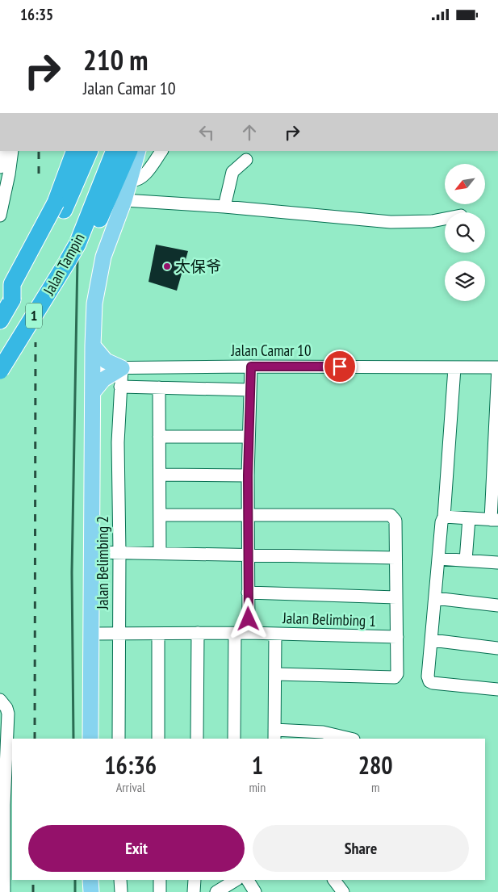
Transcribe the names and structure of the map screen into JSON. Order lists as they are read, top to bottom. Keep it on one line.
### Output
{"streets":{"highway":["Jalan Tampin","1"],"street":["Jalan Camar 10","Jalan Belimbing 2","Jalan Belimbing 1"]},"crossings":[["Jalan Camar 10","Jalan Belimbing 2"],["Jalan Belimbing 2","Jalan Belimbing 1"]],"places":["太保爷"],"north":"bottom left","page":{"status":"16:35","turn":["210 m","Jalan Camar 10"],"eta":["16:36","Arrival","1","min","280","m"],"buttons":["Exit","Share"]}}
